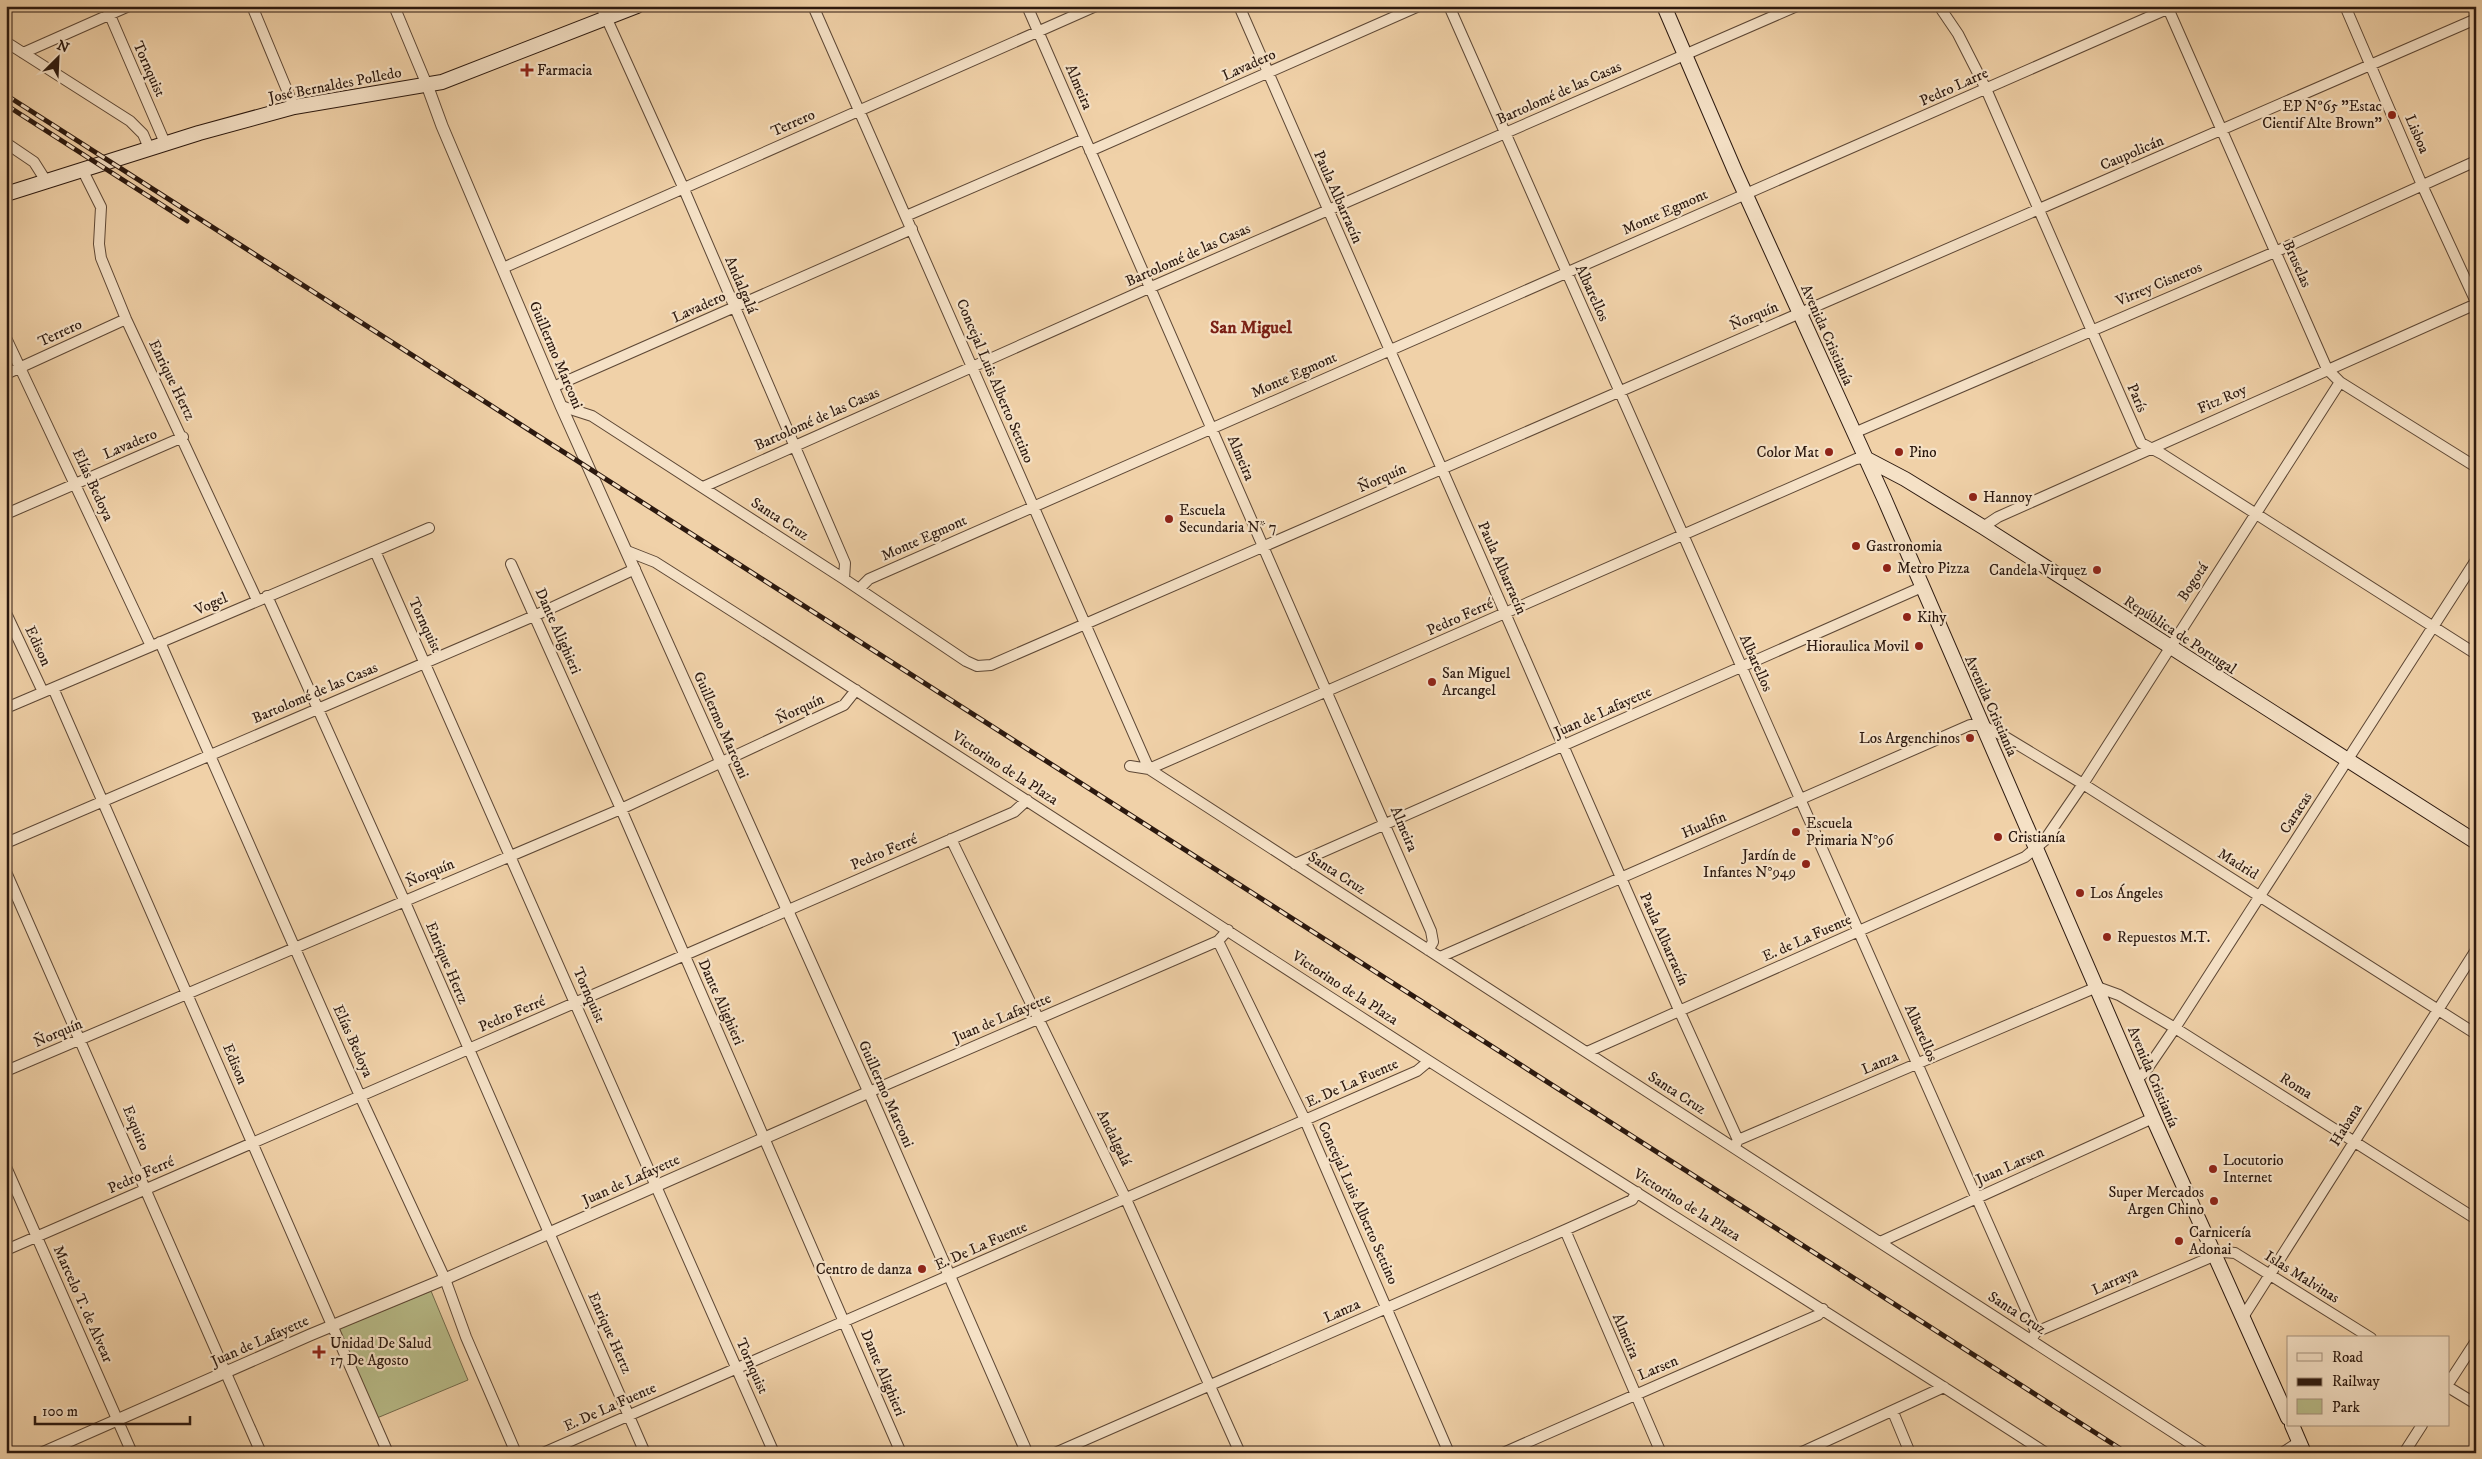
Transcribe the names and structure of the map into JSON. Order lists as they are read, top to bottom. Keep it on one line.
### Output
{"streets":{"main road":["José Bernaldes Polledo","Avenida Cristianía","República de Portugal"],"street":["Lavadero","Tornquist","Almeira","Pedro Larre","Bartolomé de las Casas","Terrero","Lisboa","Caupolicán","Paula Albarracín","Monte Egmont","Bruselas","Virrey Cisneros","Andalgalá","Albarellos","Ñorquín","Guillermo Marconi","Enrique Hertz","Concejal Luis Alberto Settino","París","Fitz Roy","Elías Bedoya","Santa Cruz","Bogotá","Vogel","Pedro Ferré","Dante Alighieri","Edison","Juan de Lafayette","Victorino de la Plaza","Caracas","Hualfin","Madrid","E. de La Fuente","Lanza","E. De La Fuente","Roma","Habana","Esquiro","Juan Larsen","Islas Malvinas","Larraya","Marcelo T. de Alvear","Larsen"]},"crossings":[["Lavadero","Almeira"],["Lavadero","Paula Albarracín"],["Lavadero","Andalgalá"],["Lavadero","Guillermo Marconi"],["Lavadero","Enrique Hertz"],["Lavadero","Concejal Luis Alberto Settino"],["Lavadero","Elías Bedoya"],["Tornquist","José Bernaldes Polledo"],["Tornquist","Bartolomé de las Casas"],["Tornquist","Ñorquín"],["Tornquist","Vogel"],["Tornquist","Pedro Ferré"],["Tornquist","Juan de Lafayette"],["Tornquist","E. De La Fuente"],["José Bernaldes Polledo","Andalgalá"],["José Bernaldes Polledo","Guillermo Marconi"],["José Bernaldes Polledo","Enrique Hertz"],["Almeira","Bartolomé de las Casas"],["Almeira","Terrero"],["Almeira","Monte Egmont"],["Almeira","Ñorquín"],["Almeira","Santa Cruz"],["Almeira","Pedro Ferré"],["Almeira","Juan de Lafayette"],["Almeira","Lanza"],["Almeira","Larsen"],["Pedro Larre","Monte Egmont"],["Pedro Larre","Bruselas"],["Pedro Larre","Avenida Cristianía"],["Pedro Larre","París"],["Bartolomé de las Casas","Paula Albarracín"],["Bartolomé de las Casas","Andalgalá"],["Bartolomé de las Casas","Albarellos"],["Bartolomé de las Casas","Avenida Cristianía"],["Bartolomé de las Casas","Guillermo Marconi"],["Bartolomé de las Casas","Enrique Hertz"],["Bartolomé de las Casas","Concejal Luis Alberto Settino"],["Bartolomé de las Casas","Elías Bedoya"],["Bartolomé de las Casas","Santa Cruz"],["Bartolomé de las Casas","Dante Alighieri"],["Bartolomé de las Casas","Edison"],["Terrero","Andalgalá"],["Terrero","Guillermo Marconi"],["Terrero","Enrique Hertz"],["Terrero","Concejal Luis Alberto Settino"],["Terrero","Elías Bedoya"],["Lisboa","Caupolicán"],["Lisboa","Virrey Cisneros"],["Lisboa","Fitz Roy"],["Caupolicán","Bruselas"],["Caupolicán","Ñorquín"],["Caupolicán","Avenida Cristianía"],["Caupolicán","París"],["Paula Albarracín","Monte Egmont"],["Paula Albarracín","Ñorquín"],["Paula Albarracín","Santa Cruz"],["Paula Albarracín","Pedro Ferré"],["Paula Albarracín","Juan de Lafayette"],["Paula Albarracín","Hualfin"],["Paula Albarracín","E. de La Fuente"],["Paula Albarracín","Lanza"],["Monte Egmont","Albarellos"],["Monte Egmont","Avenida Cristianía"],["Monte Egmont","Concejal Luis Alberto Settino"],["Monte Egmont","Santa Cruz"],["Bruselas","Virrey Cisneros"],["Bruselas","Fitz Roy"],["Bruselas","Bogotá"],["Virrey Cisneros","Avenida Cristianía"],["Virrey Cisneros","París"],["Andalgalá","Santa Cruz"],["Andalgalá","Pedro Ferré"],["Andalgalá","Juan de Lafayette"],["Andalgalá","Lanza"],["Andalgalá","E. De La Fuente"],["Albarellos","Ñorquín"],["Albarellos","Santa Cruz"],["Albarellos","Pedro Ferré"],["Albarellos","Juan de Lafayette"],["Albarellos","Hualfin"],["Albarellos","E. de La Fuente"],["Albarellos","Lanza"],["Albarellos","Juan Larsen"],["Albarellos","Larraya"],["Ñorquín","Avenida Cristianía"],["Ñorquín","Guillermo Marconi"],["Ñorquín","Enrique Hertz"],["Ñorquín","Concejal Luis Alberto Settino"],["Ñorquín","Elías Bedoya"],["Ñorquín","Santa Cruz"],["Ñorquín","Dante Alighieri"],["Ñorquín","Edison"],["Ñorquín","Victorino de la Plaza"],["Ñorquín","Esquiro"],["Avenida Cristianía","Bogotá"],["Avenida Cristianía","Pedro Ferré"],["Avenida Cristianía","República de Portugal"],["Avenida Cristianía","Juan de Lafayette"],["Avenida Cristianía","Caracas"],["Avenida Cristianía","Hualfin"],["Avenida Cristianía","Madrid"],["Avenida Cristianía","E. de La Fuente"],["Avenida Cristianía","Lanza"],["Avenida Cristianía","Roma"],["Avenida Cristianía","Habana"],["Avenida Cristianía","Juan Larsen"],["Avenida Cristianía","Islas Malvinas"],["Avenida Cristianía","Larraya"],["Guillermo Marconi","Santa Cruz"],["Guillermo Marconi","Pedro Ferré"],["Guillermo Marconi","Juan de Lafayette"],["Guillermo Marconi","Victorino de la Plaza"],["Guillermo Marconi","E. De La Fuente"],["Enrique Hertz","Vogel"],["Enrique Hertz","Pedro Ferré"],["Enrique Hertz","Juan de Lafayette"],["Enrique Hertz","E. De La Fuente"],["Concejal Luis Alberto Settino","Santa Cruz"],["Concejal Luis Alberto Settino","Pedro Ferré"],["Concejal Luis Alberto Settino","Juan de Lafayette"],["Concejal Luis Alberto Settino","Lanza"],["Concejal Luis Alberto Settino","E. De La Fuente"],["París","Fitz Roy"],["París","Bogotá"],["París","Caracas"],["Fitz Roy","República de Portugal"],["Elías Bedoya","Vogel"],["Elías Bedoya","Pedro Ferré"],["Elías Bedoya","Juan de Lafayette"],["Santa Cruz","Pedro Ferré"],["Santa Cruz","Juan de Lafayette"],["Santa Cruz","Hualfin"],["Santa Cruz","E. de La Fuente"],["Santa Cruz","Lanza"],["Santa Cruz","Juan Larsen"],["Santa Cruz","Larraya"],["Bogotá","República de Portugal"],["Bogotá","Madrid"],["Bogotá","E. de La Fuente"],["Vogel","Edison"],["Pedro Ferré","Dante Alighieri"],["Pedro Ferré","República de Portugal"],["Pedro Ferré","Edison"],["Pedro Ferré","Victorino de la Plaza"],["Pedro Ferré","Esquiro"],["Pedro Ferré","Marcelo T. de Alvear"],["Dante Alighieri","Juan de Lafayette"],["Dante Alighieri","E. De La Fuente"],["República de Portugal","Caracas"],["Edison","Juan de Lafayette"],["Juan de Lafayette","Victorino de la Plaza"],["Juan de Lafayette","Esquiro"],["Juan de Lafayette","Marcelo T. de Alvear"],["Victorino de la Plaza","Lanza"],["Victorino de la Plaza","E. De La Fuente"],["Victorino de la Plaza","Larsen"],["Caracas","Madrid"],["Caracas","Roma"],["Hualfin","Madrid"],["Madrid","Habana"],["Lanza","Roma"],["Roma","Habana"],["Habana","Islas Malvinas"],["Islas Malvinas","Larraya"]],"districts":["San Miguel"],"places":{"health":["Farmacia","Unidad De Salud 17 De Agosto"],"other":["EP Nº65 \"Estac Cientif Alte Brown\"","Color Mat","Pino","Hannoy","Escuela Secundaria N* 7","Gastronomia","Metro Pizza","Candela Virquez","Kihy","Hioraulica Movil","San Miguel Arcangel","Los Argenchinos","Escuela Primaria N°96","Cristianía","Jardín de Infantes N°949","Los Ángeles","Repuestos M.T.","Locutorio Internet","Super Mercados Argen Chino","Carnicería Adonai","Centro de danza"]},"legend":["Road","Railway","Park"],"scale_bar":"100 m","north":"top right"}
